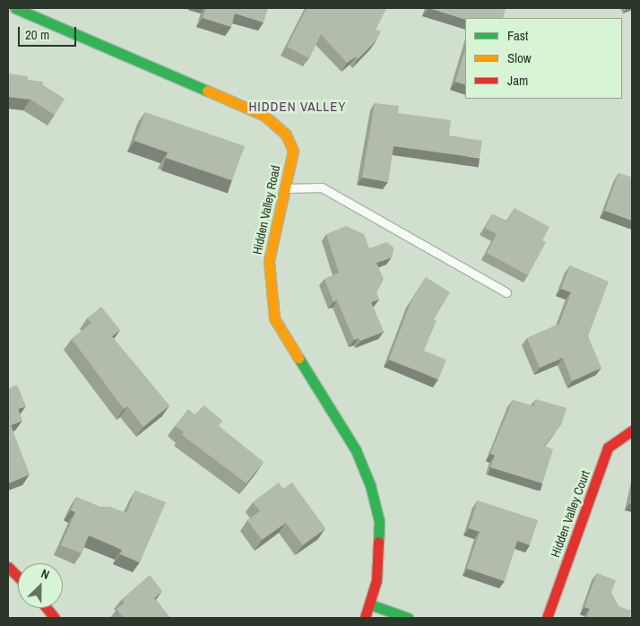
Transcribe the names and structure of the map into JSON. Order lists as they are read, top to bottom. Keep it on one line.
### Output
{"streets":{"street":["Hidden Valley Road","Hidden Valley Court"]},"districts":["HIDDEN VALLEY"],"legend":["Fast","Slow","Jam"],"scale_bar":"20 m","north":"top right"}
